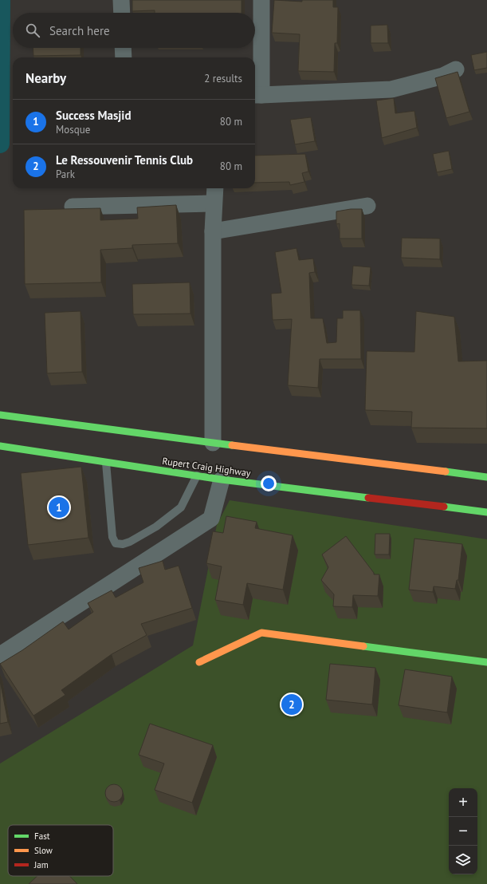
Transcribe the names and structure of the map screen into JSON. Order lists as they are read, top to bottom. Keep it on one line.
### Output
{"streets":{"main road":["Rupert Craig Highway"]},"legend":["Fast","Slow","Jam"],"page":{"search":"Search here","heading":["Nearby","2 results"],"list":[{"mark":"1","name":"Success Masjid","note":"Mosque","value":"80 m"},{"mark":"2","name":"Le Ressouvenir Tennis Club","note":"Park","value":"80 m"}],"pins":["1","2"],"map_buttons":["+","−"]}}
